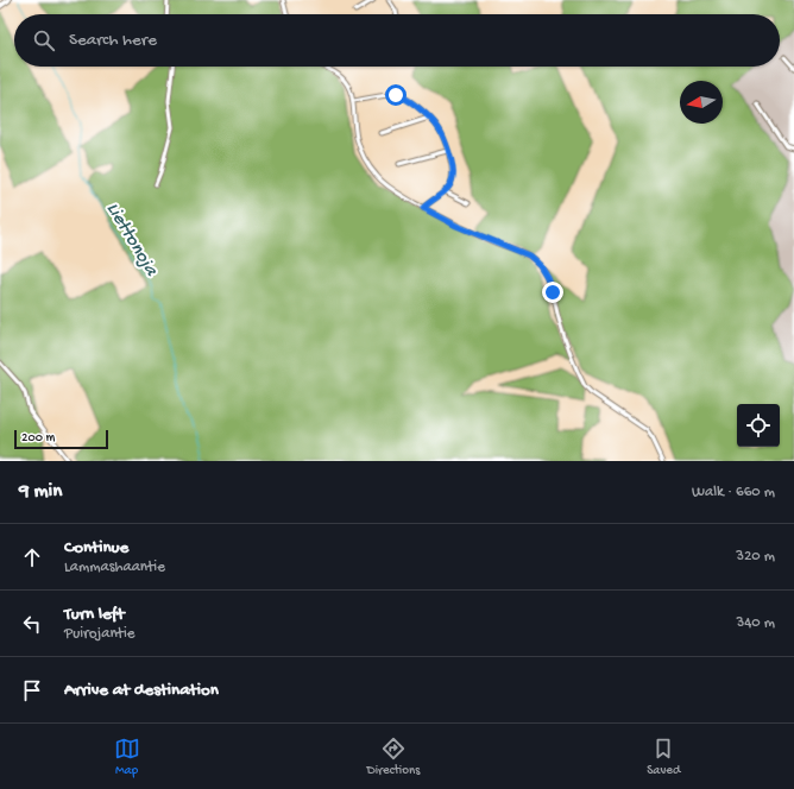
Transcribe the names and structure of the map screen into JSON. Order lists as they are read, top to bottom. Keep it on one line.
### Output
{"water":["Liettonoja"],"scale_bar":"200 m","north":"left","page":{"search":"Search here","scale":"200 m","heading":["9 min","Walk · 660 m"],"list":[["Continue","Lammashaantie","320 m"],["Turn left","Puirojantie","340 m"],"Arrive at destination"],"nav":["Map","Directions","Saved"]}}
